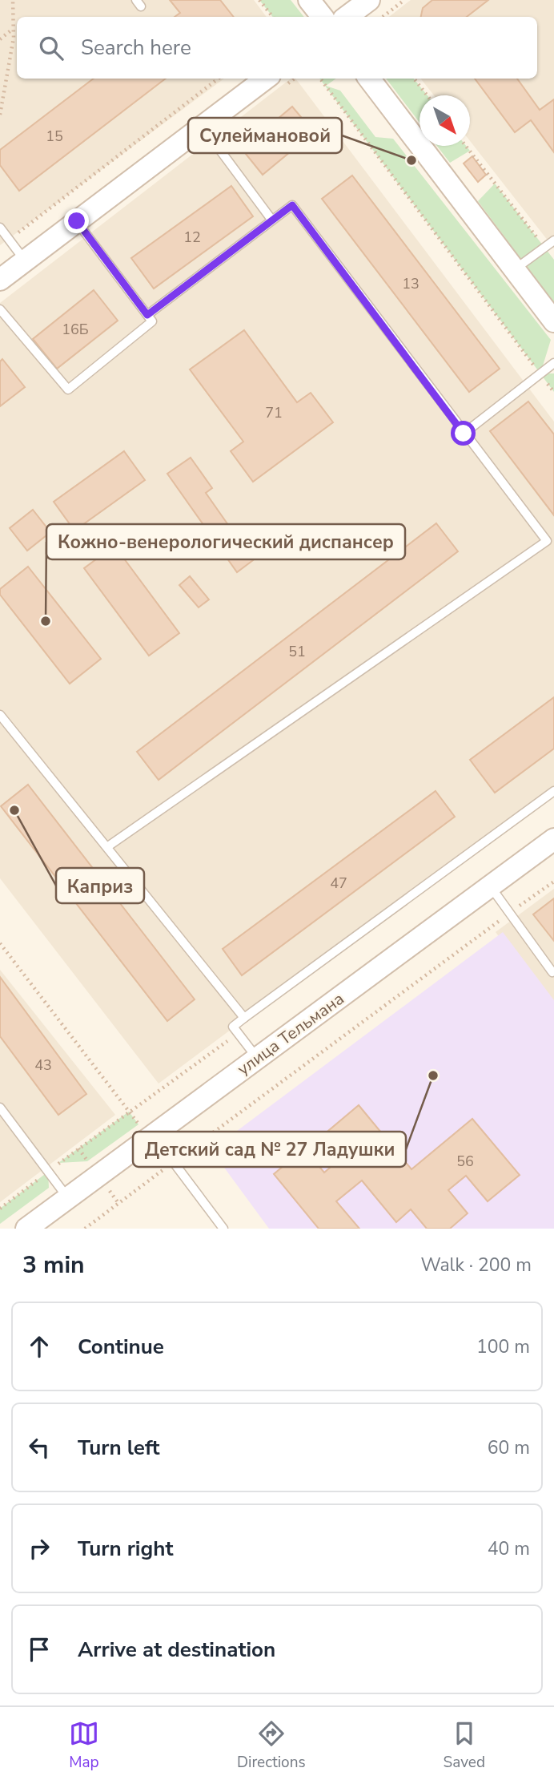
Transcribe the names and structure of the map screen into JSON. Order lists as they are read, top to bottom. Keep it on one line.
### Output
{"streets":{"street":["улица Тельмана"]},"places":["Сулеймановой","Кожно-венерологический диспансер","Каприз","Детский сад № 27 Ладушки"],"house_numbers":["15","12","13","16Б","71","51","47","43","56"],"north":"bottom right","page":{"search":"Search here","heading":["3 min","Walk · 200 m"],"list":[["Continue","100 m"],["Turn left","60 m"],["Turn right","40 m"],"Arrive at destination"],"nav":["Map","Directions","Saved"]}}
